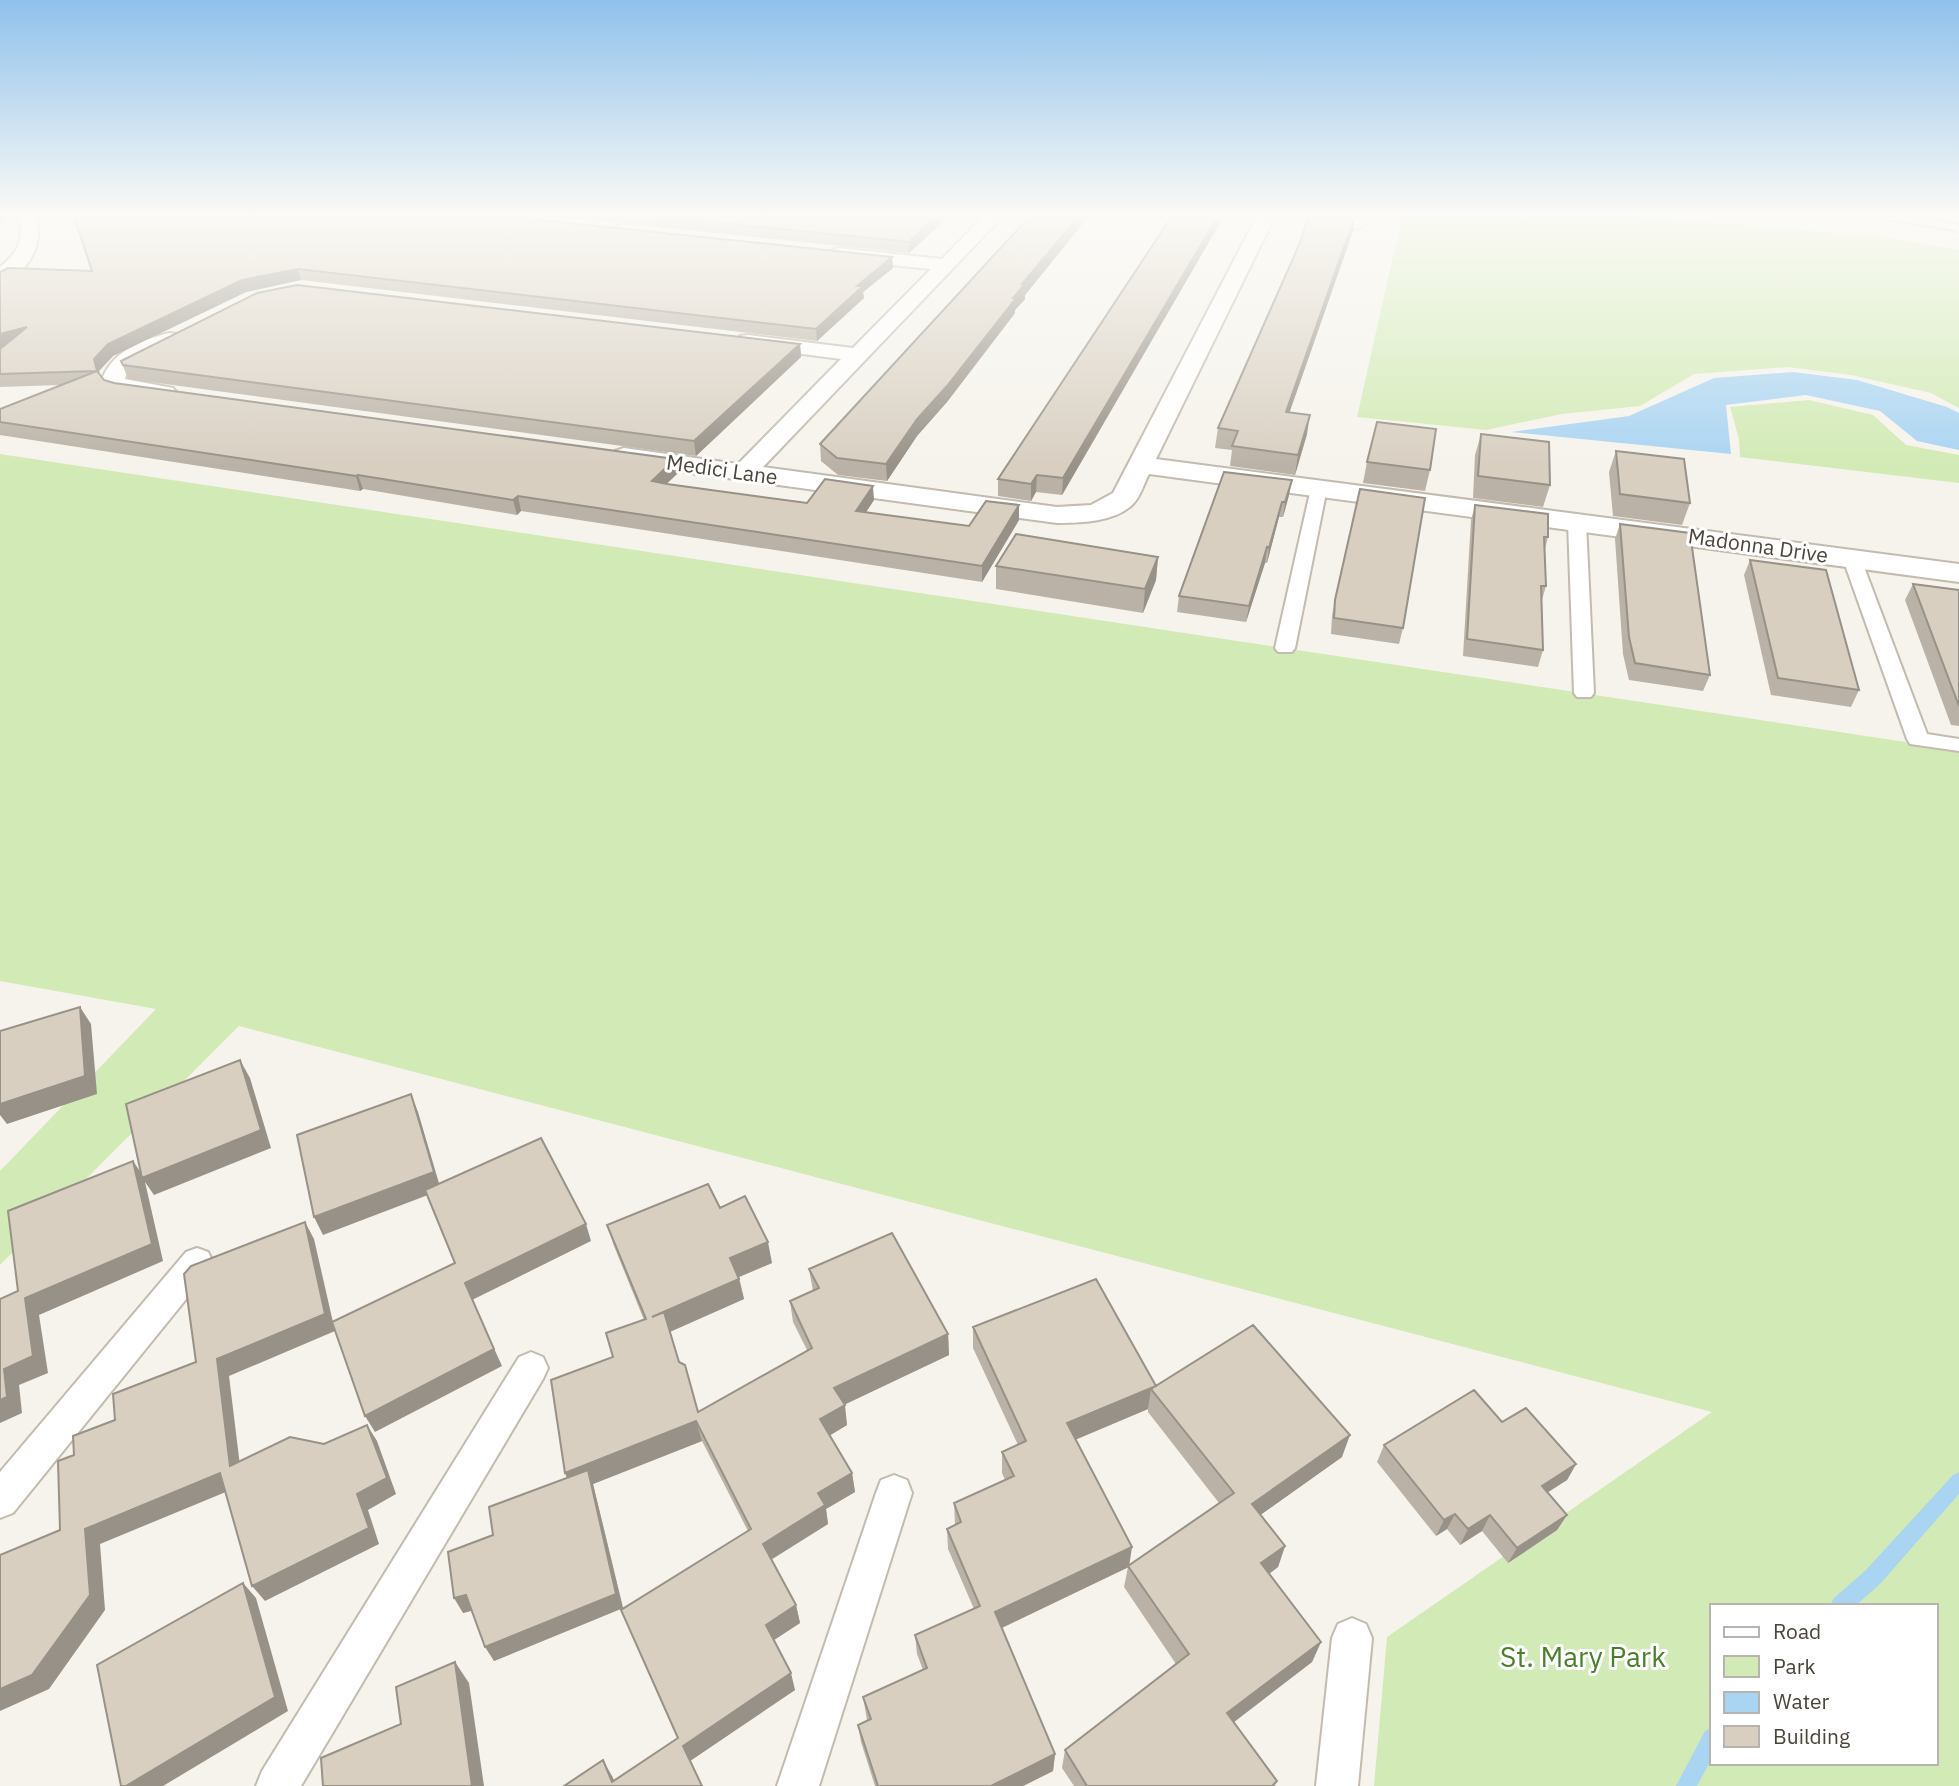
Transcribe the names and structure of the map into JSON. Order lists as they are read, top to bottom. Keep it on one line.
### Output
{"streets":{"street":["Medici Lane","Madonna Drive"]},"crossings":[["Medici Lane","Madonna Drive"]],"parks":["St. Mary Park"],"legend":["Road","Park","Water","Building"]}
